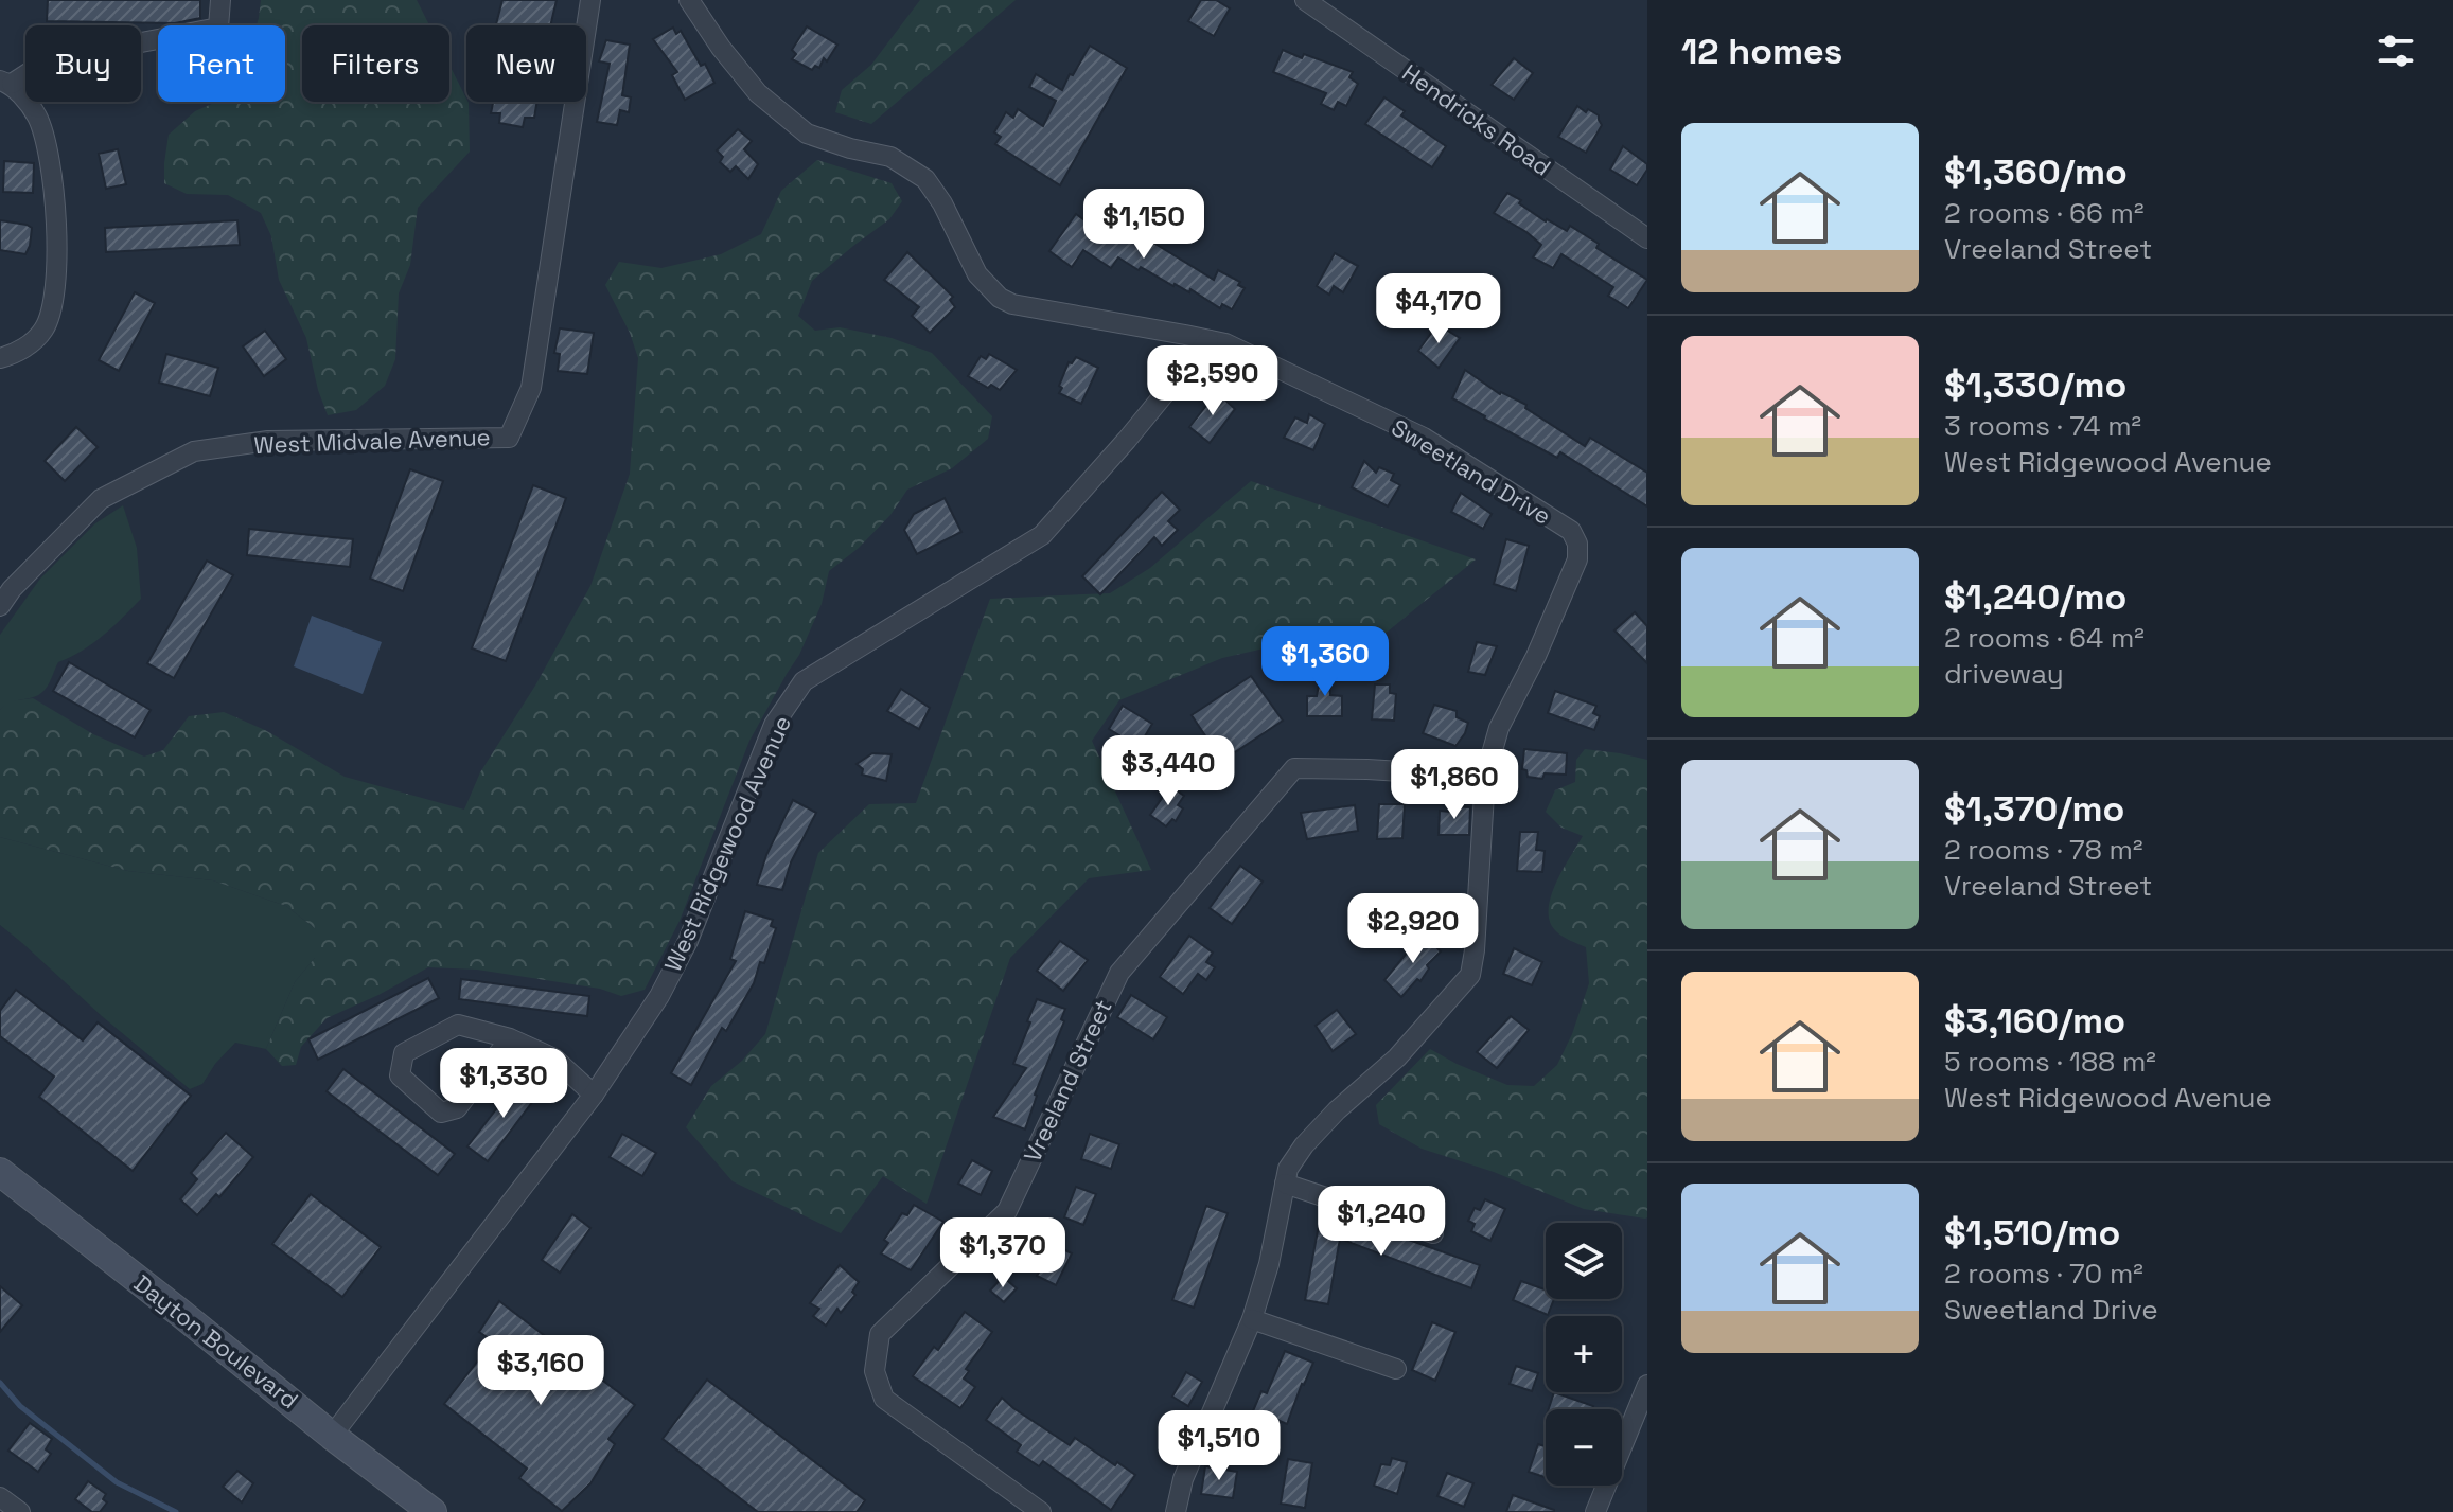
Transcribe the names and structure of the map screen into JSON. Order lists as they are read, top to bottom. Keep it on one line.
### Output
{"streets":{"main road":["Dayton Boulevard"],"street":["Hendricks Road","West Midvale Avenue","Sweetland Drive","West Ridgewood Avenue","Vreeland Street"]},"crossings":[["Sweetland Drive","West Ridgewood Avenue"],["Sweetland Drive","Vreeland Street"],["West Ridgewood Avenue","Dayton Boulevard"]],"page":{"heading":"12 homes","chip":["Buy","Rent","Filters","New"],"list":[{"name":"$1,360/mo","note":"2 rooms · 66 m² · Vreeland Street"},{"name":"$1,330/mo","note":"3 rooms · 74 m² · West Ridgewood Avenue"},{"name":"$1,240/mo","note":"2 rooms · 64 m² · driveway"},{"name":"$1,370/mo","note":"2 rooms · 78 m² · Vreeland Street"},{"name":"$3,160/mo","note":"5 rooms · 188 m² · West Ridgewood Avenue"},{"name":"$1,510/mo","note":"2 rooms · 70 m² · Sweetland Drive"}],"price":["$1,150","$4,170","$2,590","$1,360","$3,440","$1,860","$2,920","$1,330","$1,240","$1,370","$3,160","$1,510"],"map_buttons":["+","−"]}}
